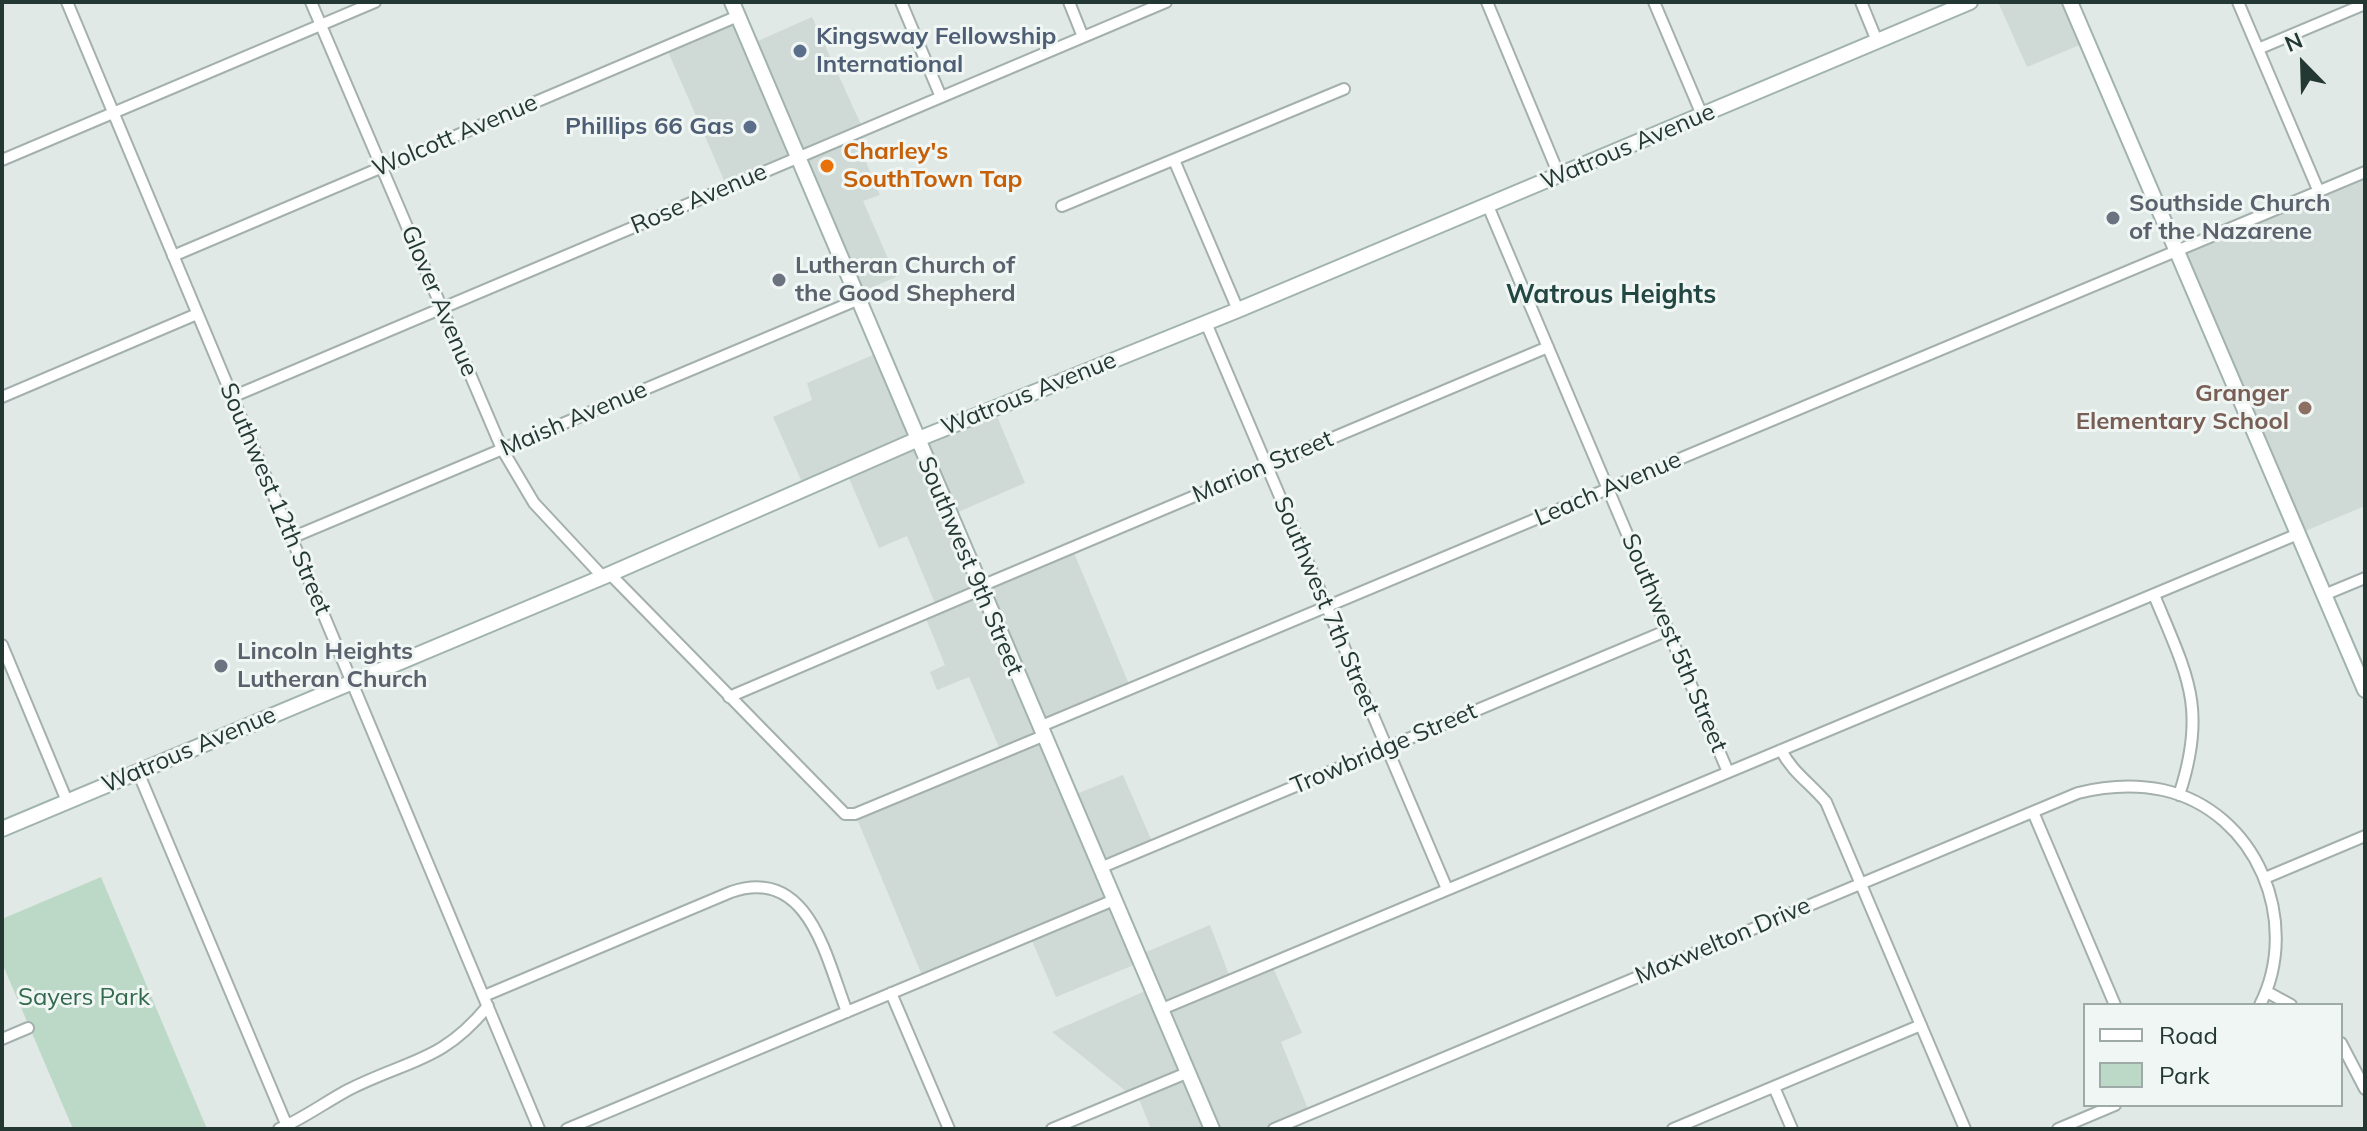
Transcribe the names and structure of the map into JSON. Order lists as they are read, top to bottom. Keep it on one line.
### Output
{"streets":{"street":["Wolcott Avenue","Watrous Avenue","Rose Avenue","Glover Avenue","Maish Avenue","Marion Street","Leach Avenue","Southwest 12th Street","Southwest 9th Street","Southwest 7th Street","Southwest 5th Street","Trowbridge Street","Maxwelton Drive"]},"crossings":[["Wolcott Avenue","Glover Avenue"],["Wolcott Avenue","Southwest 12th Street"],["Wolcott Avenue","Southwest 9th Street"],["Watrous Avenue","Glover Avenue"],["Watrous Avenue","Southwest 12th Street"],["Watrous Avenue","Southwest 9th Street"],["Watrous Avenue","Southwest 7th Street"],["Watrous Avenue","Southwest 5th Street"],["Rose Avenue","Glover Avenue"],["Rose Avenue","Southwest 12th Street"],["Rose Avenue","Southwest 9th Street"],["Glover Avenue","Maish Avenue"],["Glover Avenue","Marion Street"],["Glover Avenue","Leach Avenue"],["Maish Avenue","Southwest 12th Street"],["Maish Avenue","Southwest 9th Street"],["Marion Street","Southwest 9th Street"],["Marion Street","Southwest 7th Street"],["Marion Street","Southwest 5th Street"],["Leach Avenue","Southwest 9th Street"],["Leach Avenue","Southwest 7th Street"],["Leach Avenue","Southwest 5th Street"],["Southwest 9th Street","Trowbridge Street"],["Southwest 7th Street","Trowbridge Street"],["Southwest 5th Street","Trowbridge Street"]],"districts":["Watrous Heights"],"parks":["Sayers Park"],"places":["Kingsway Fellowship International","Phillips 66 Gas","Charley's SouthTown Tap","Southside Church of the Nazarene","Lutheran Church of the Good Shepherd","Granger Elementary School","Lincoln Heights Lutheran Church"],"legend":["Road","Park"],"north":"top left"}
